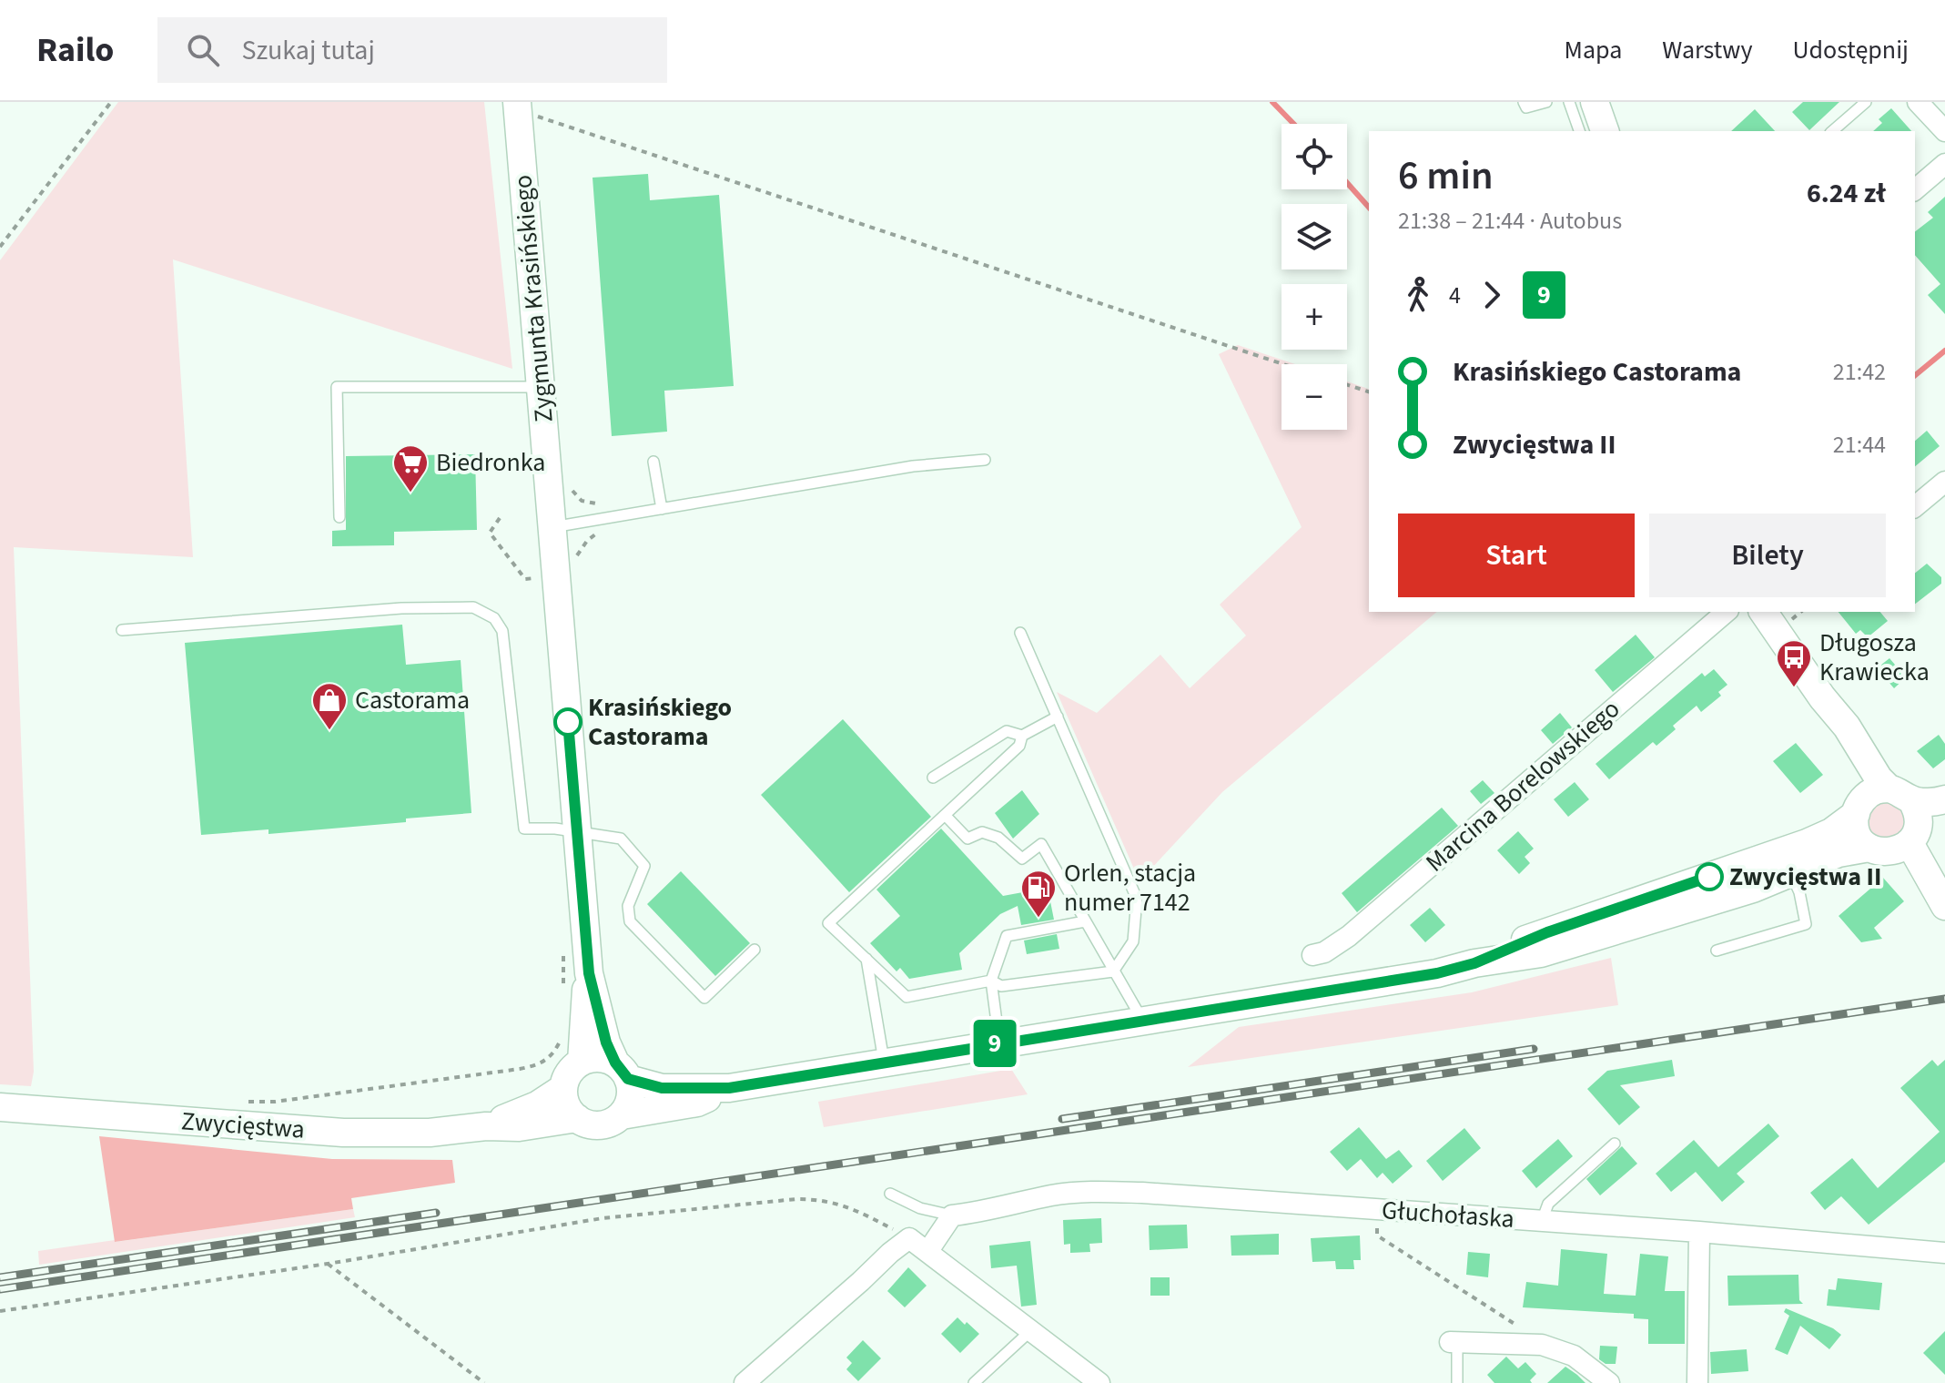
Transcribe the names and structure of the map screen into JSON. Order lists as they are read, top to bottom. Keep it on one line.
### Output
{"streets":{"main road":["Zygmunta Krasińskiego","Zwycięstwa"],"street":["Marcina Borelowskiego","Głuchołaska"]},"crossings":[["Zygmunta Krasińskiego","Zwycięstwa"]],"places":{"supermarket":["Biedronka"],"bus stop":["Długosza Krawiecka"],"other":["Krasińskiego Castorama","Zwycięstwa II"],"shop":["Castorama"],"fuel station":["Orlen, stacja numer 7142"]},"lines":["bus line 9"],"page":{"header":"Railo","search":"Szukaj tutaj","nav":["Mapa","Warstwy","Udostępnij"],"on_map":"9","map_buttons":["+","−"],"heading":["6 min","21:38 – 21:44 · Autobus","6.24 zł"],"legs":["4","9"],"list":[{"name":"Krasińskiego Castorama","value":"21:42"},{"name":"Zwycięstwa II","value":"21:44"}],"buttons":["Start","Bilety"]}}
